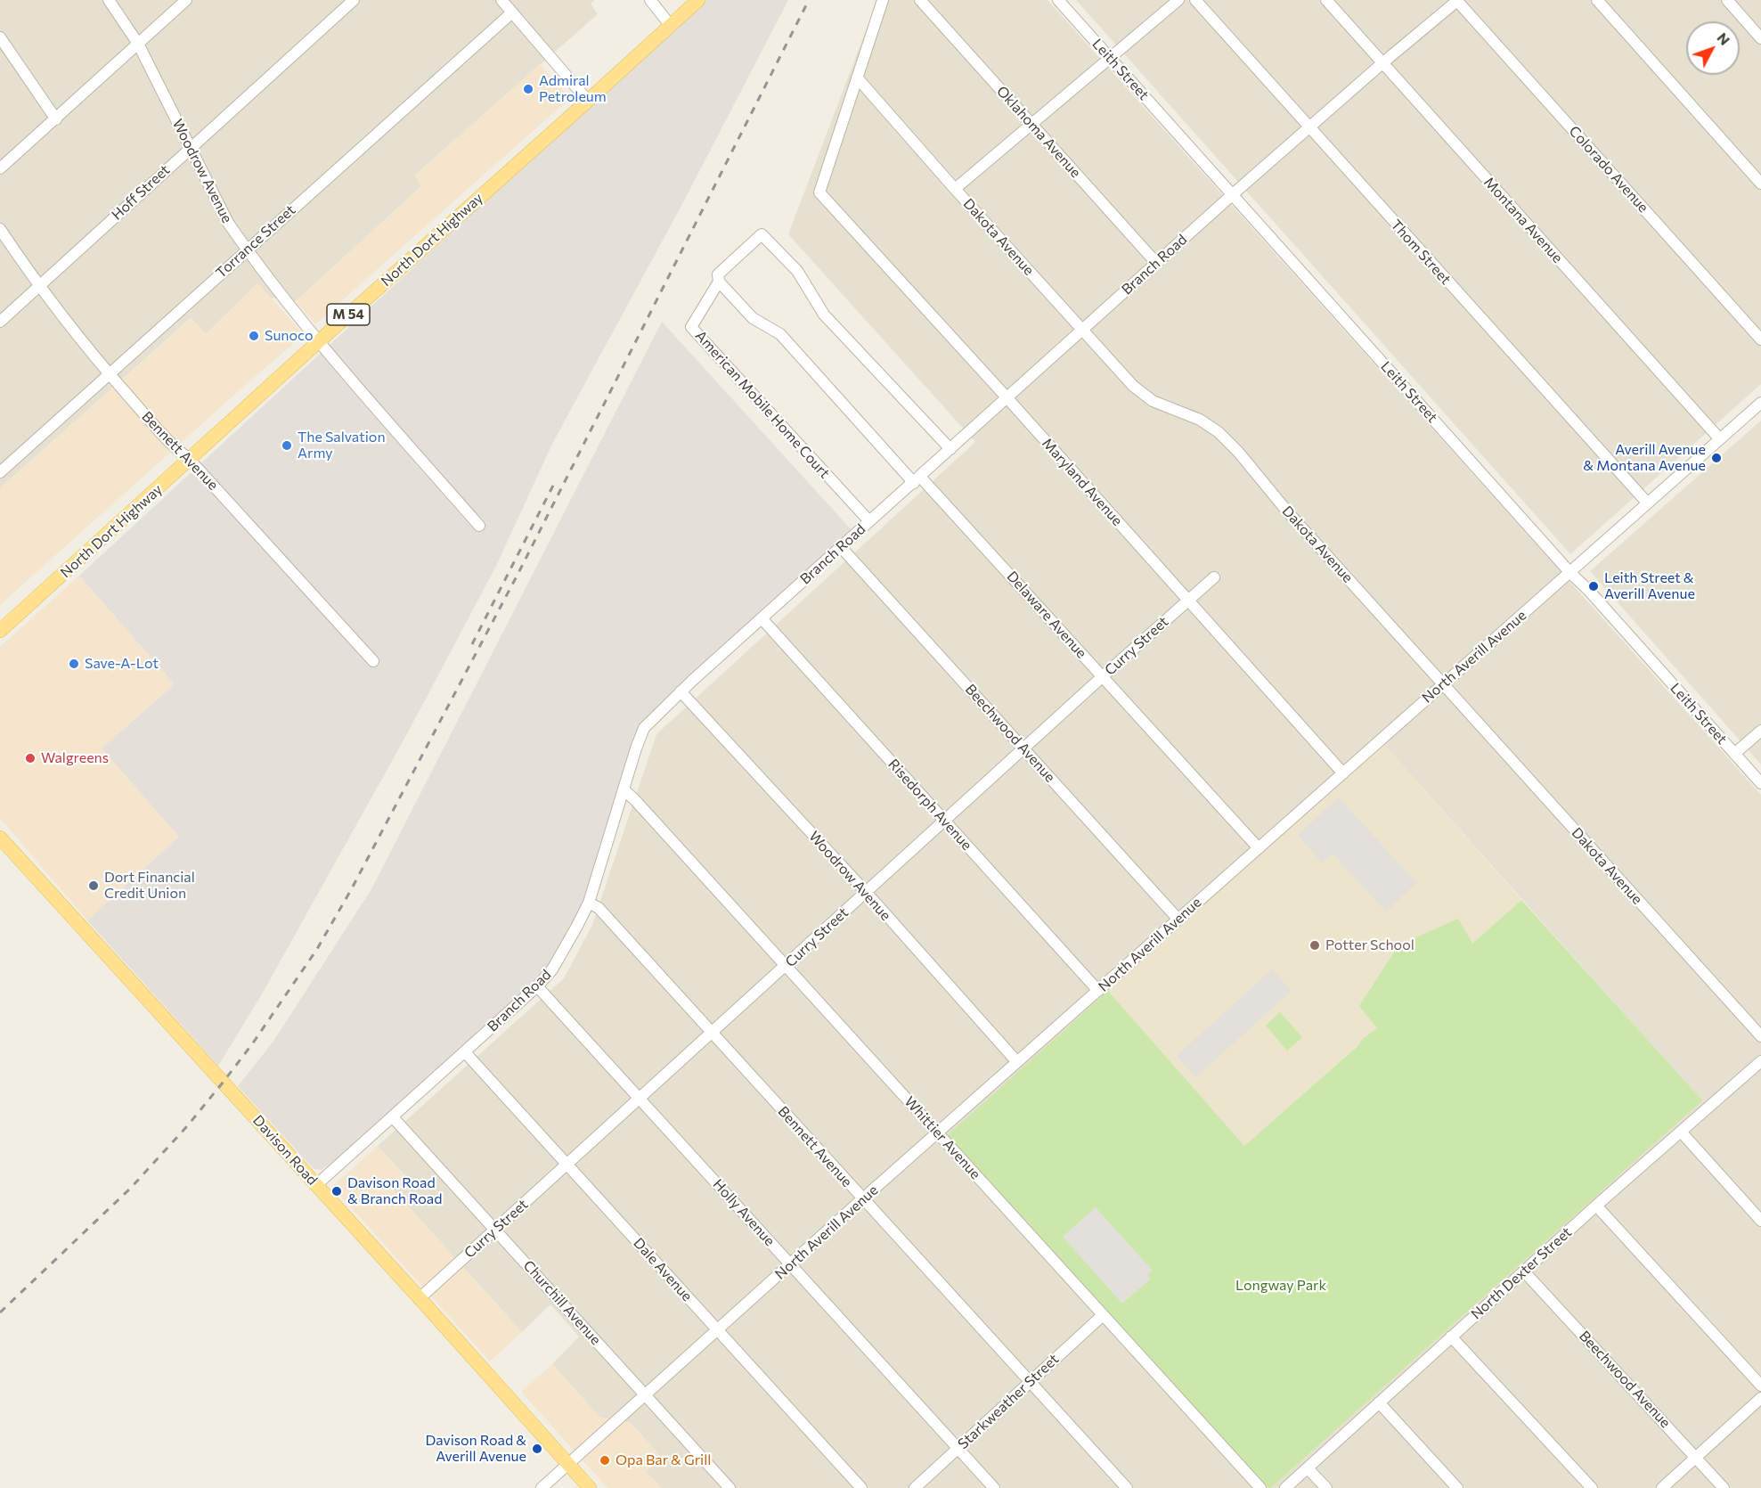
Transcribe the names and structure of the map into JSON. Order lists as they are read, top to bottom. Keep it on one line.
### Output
{"streets":{"main road":["North Dort Highway","M 54","Davison Road"],"street":["Leith Street","Oklahoma Avenue","Colorado Avenue","Woodrow Avenue","Hoff Street","Montana Avenue","Dakota Avenue","Torrance Street","Thom Street","Branch Road","American Mobile Home Court","Bennett Avenue","Maryland Avenue","Delaware Avenue","Curry Street","North Averill Avenue","Beechwood Avenue","Risedorph Avenue","Whittier Avenue","Holly Avenue","Dale Avenue","North Dexter Street","Churchill Avenue","Starkweather Street"]},"crossings":[["Leith Street","Branch Road"],["Leith Street","North Averill Avenue"],["Oklahoma Avenue","Branch Road"],["Colorado Avenue","Branch Road"],["Woodrow Avenue","Hoff Street"],["Woodrow Avenue","North Dort Highway"],["Woodrow Avenue","Torrance Street"],["Woodrow Avenue","Branch Road"],["Woodrow Avenue","Curry Street"],["Woodrow Avenue","North Averill Avenue"],["Hoff Street","Bennett Avenue"],["Montana Avenue","Branch Road"],["Montana Avenue","North Averill Avenue"],["Dakota Avenue","Branch Road"],["Dakota Avenue","Maryland Avenue"],["Dakota Avenue","North Averill Avenue"],["North Dort Highway","Bennett Avenue"],["Torrance Street","Bennett Avenue"],["Thom Street","Branch Road"],["Thom Street","North Averill Avenue"],["Branch Road","American Mobile Home Court"],["Branch Road","Bennett Avenue"],["Branch Road","Maryland Avenue"],["Branch Road","Delaware Avenue"],["Branch Road","Beechwood Avenue"],["Branch Road","Risedorph Avenue"],["Branch Road","Whittier Avenue"],["Branch Road","Davison Road"],["Branch Road","Holly Avenue"],["Branch Road","Dale Avenue"],["Branch Road","Churchill Avenue"],["Bennett Avenue","Curry Street"],["Bennett Avenue","North Averill Avenue"],["Bennett Avenue","Starkweather Street"],["Maryland Avenue","Curry Street"],["Maryland Avenue","North Averill Avenue"],["Delaware Avenue","Curry Street"],["Delaware Avenue","North Averill Avenue"],["Curry Street","Beechwood Avenue"],["Curry Street","Risedorph Avenue"],["Curry Street","Whittier Avenue"],["Curry Street","Davison Road"],["Curry Street","Holly Avenue"],["Curry Street","Dale Avenue"],["Curry Street","Churchill Avenue"],["North Averill Avenue","Beechwood Avenue"],["North Averill Avenue","Risedorph Avenue"],["North Averill Avenue","Whittier Avenue"],["North Averill Avenue","Davison Road"],["North Averill Avenue","Holly Avenue"],["North Averill Avenue","Dale Avenue"],["North Averill Avenue","Churchill Avenue"],["Beechwood Avenue","North Dexter Street"],["Whittier Avenue","Starkweather Street"],["Holly Avenue","Starkweather Street"]],"parks":["Longway Park"],"places":["Admiral Petroleum","Sunoco","The Salvation Army","Averill Avenue & Montana Avenue","Leith Street & Averill Avenue","Save-A-Lot","Walgreens","Dort Financial Credit Union","Potter School","Davison Road & Branch Road","Davison Road & Averill Avenue","Opa Bar & Grill"],"north":"top right"}
